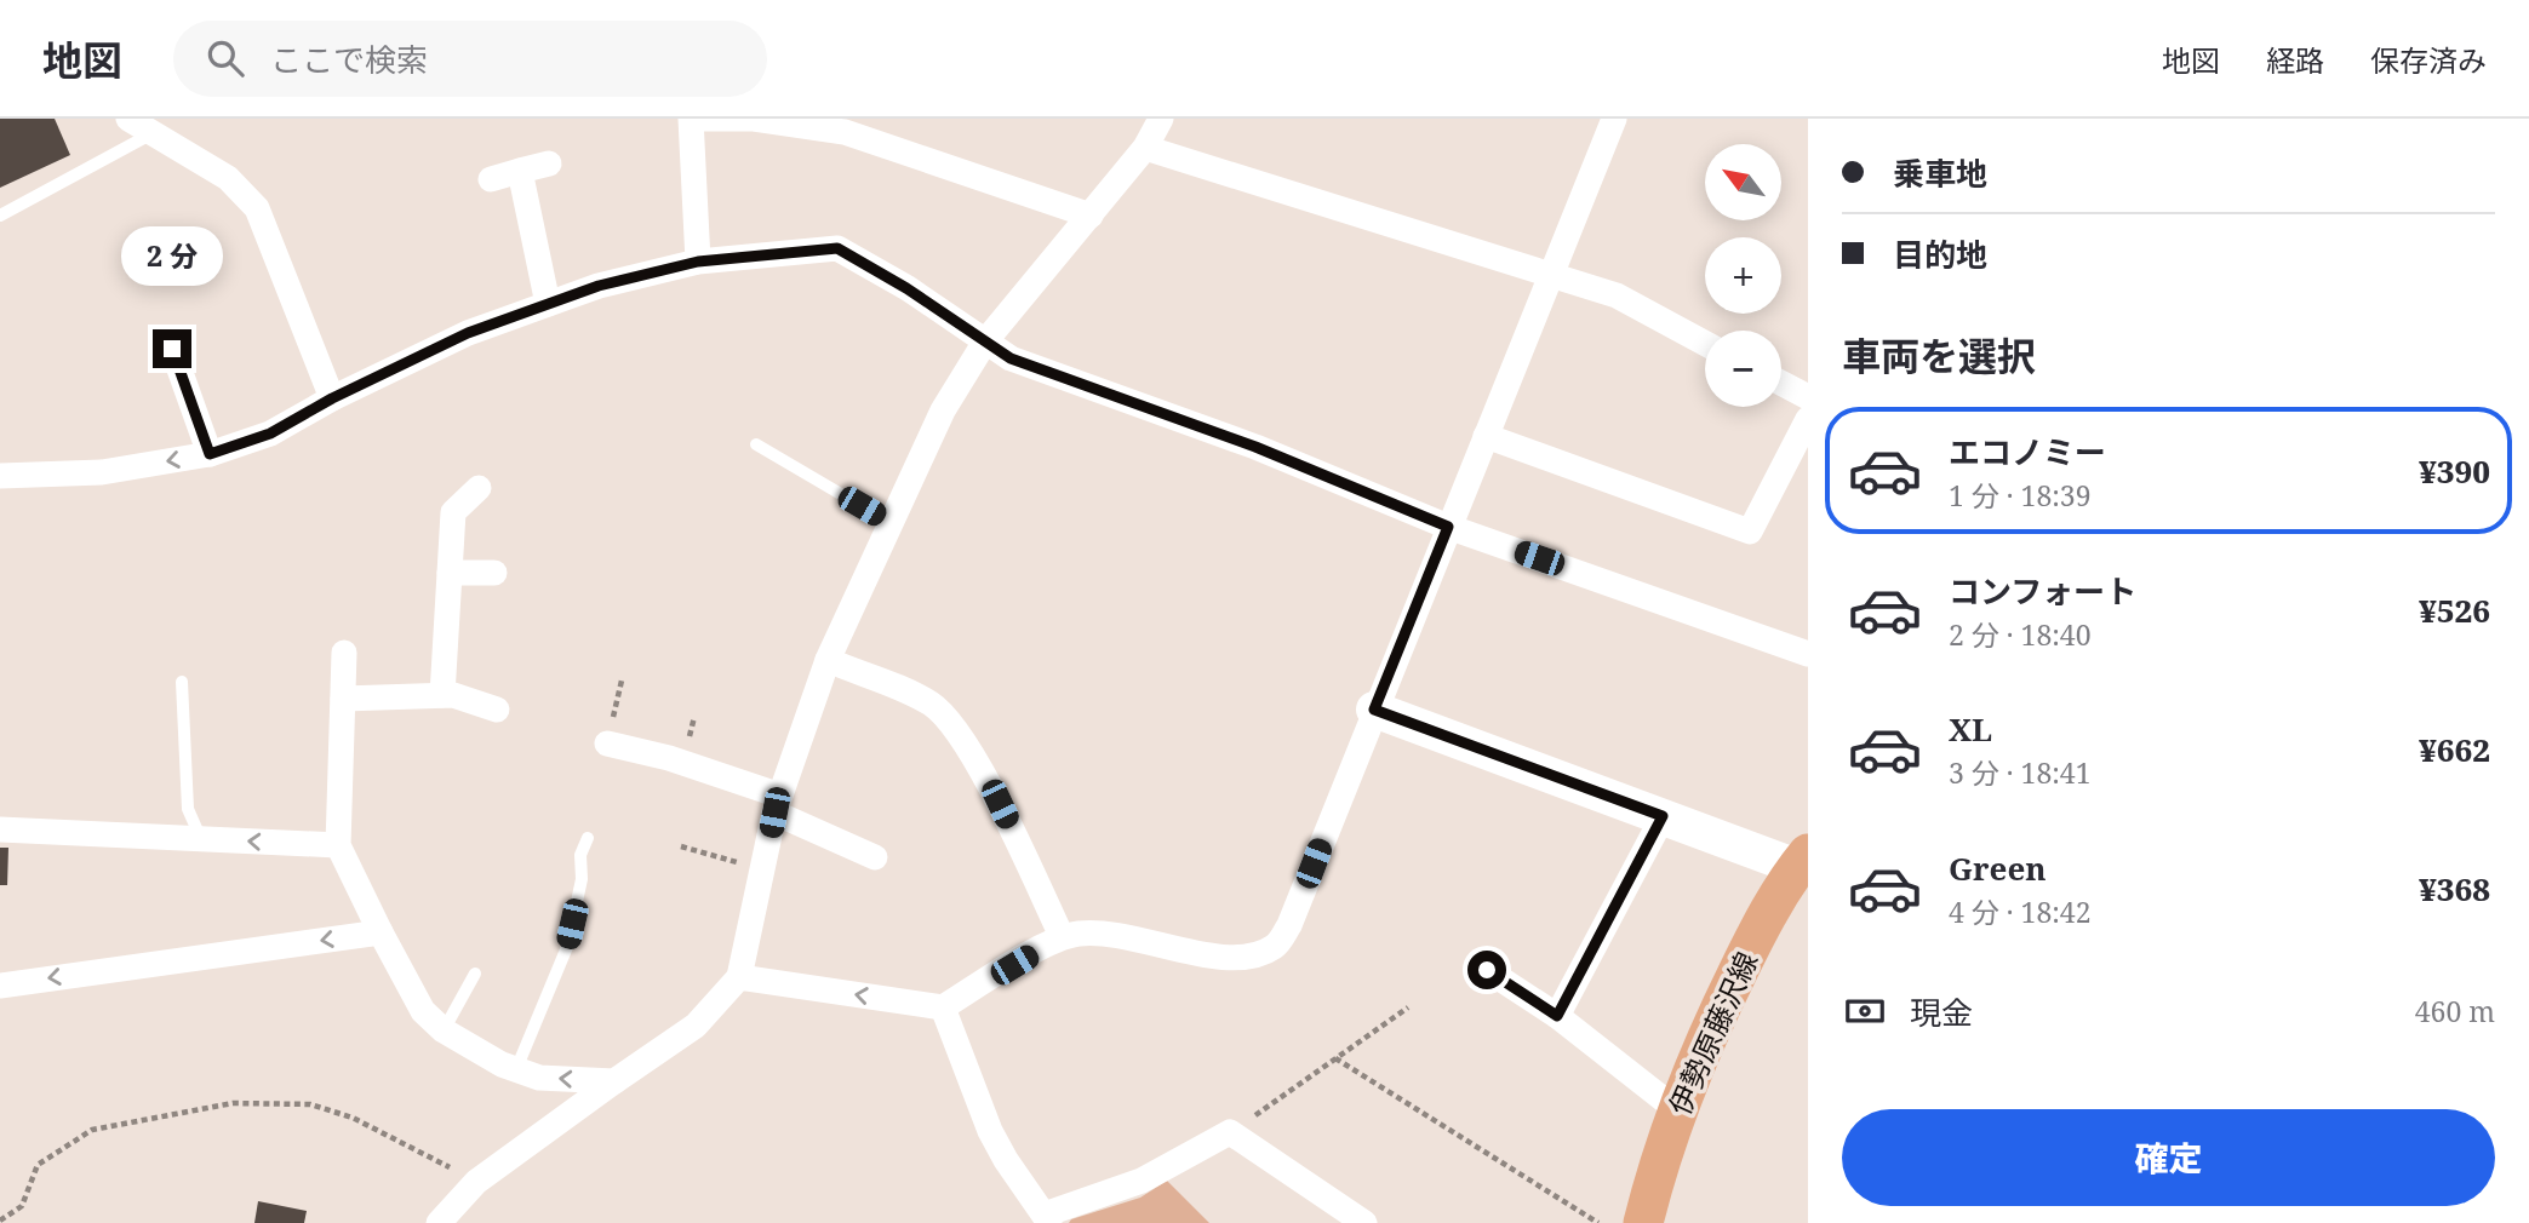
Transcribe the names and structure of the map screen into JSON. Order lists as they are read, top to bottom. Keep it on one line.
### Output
{"streets":{"main road":["伊勢原藤沢線"]},"north":"top left","page":{"header":"地図","search":"ここで検索","nav":["地図","経路","保存済み"],"banner":["乗車地","目的地"],"map_buttons":["+","−"],"bubble":"2 分","heading":"車両を選択","list":[{"name":"エコノミー","note":"1 分 · 18:39","value":"¥390"},{"name":"コンフォート","note":"2 分 · 18:40","value":"¥526"},{"name":"XL","note":"3 分 · 18:41","value":"¥662"},{"name":"Green","note":"4 分 · 18:42","value":"¥368"}],"pay":["現金","460 m"],"buttons":"確定"}}
